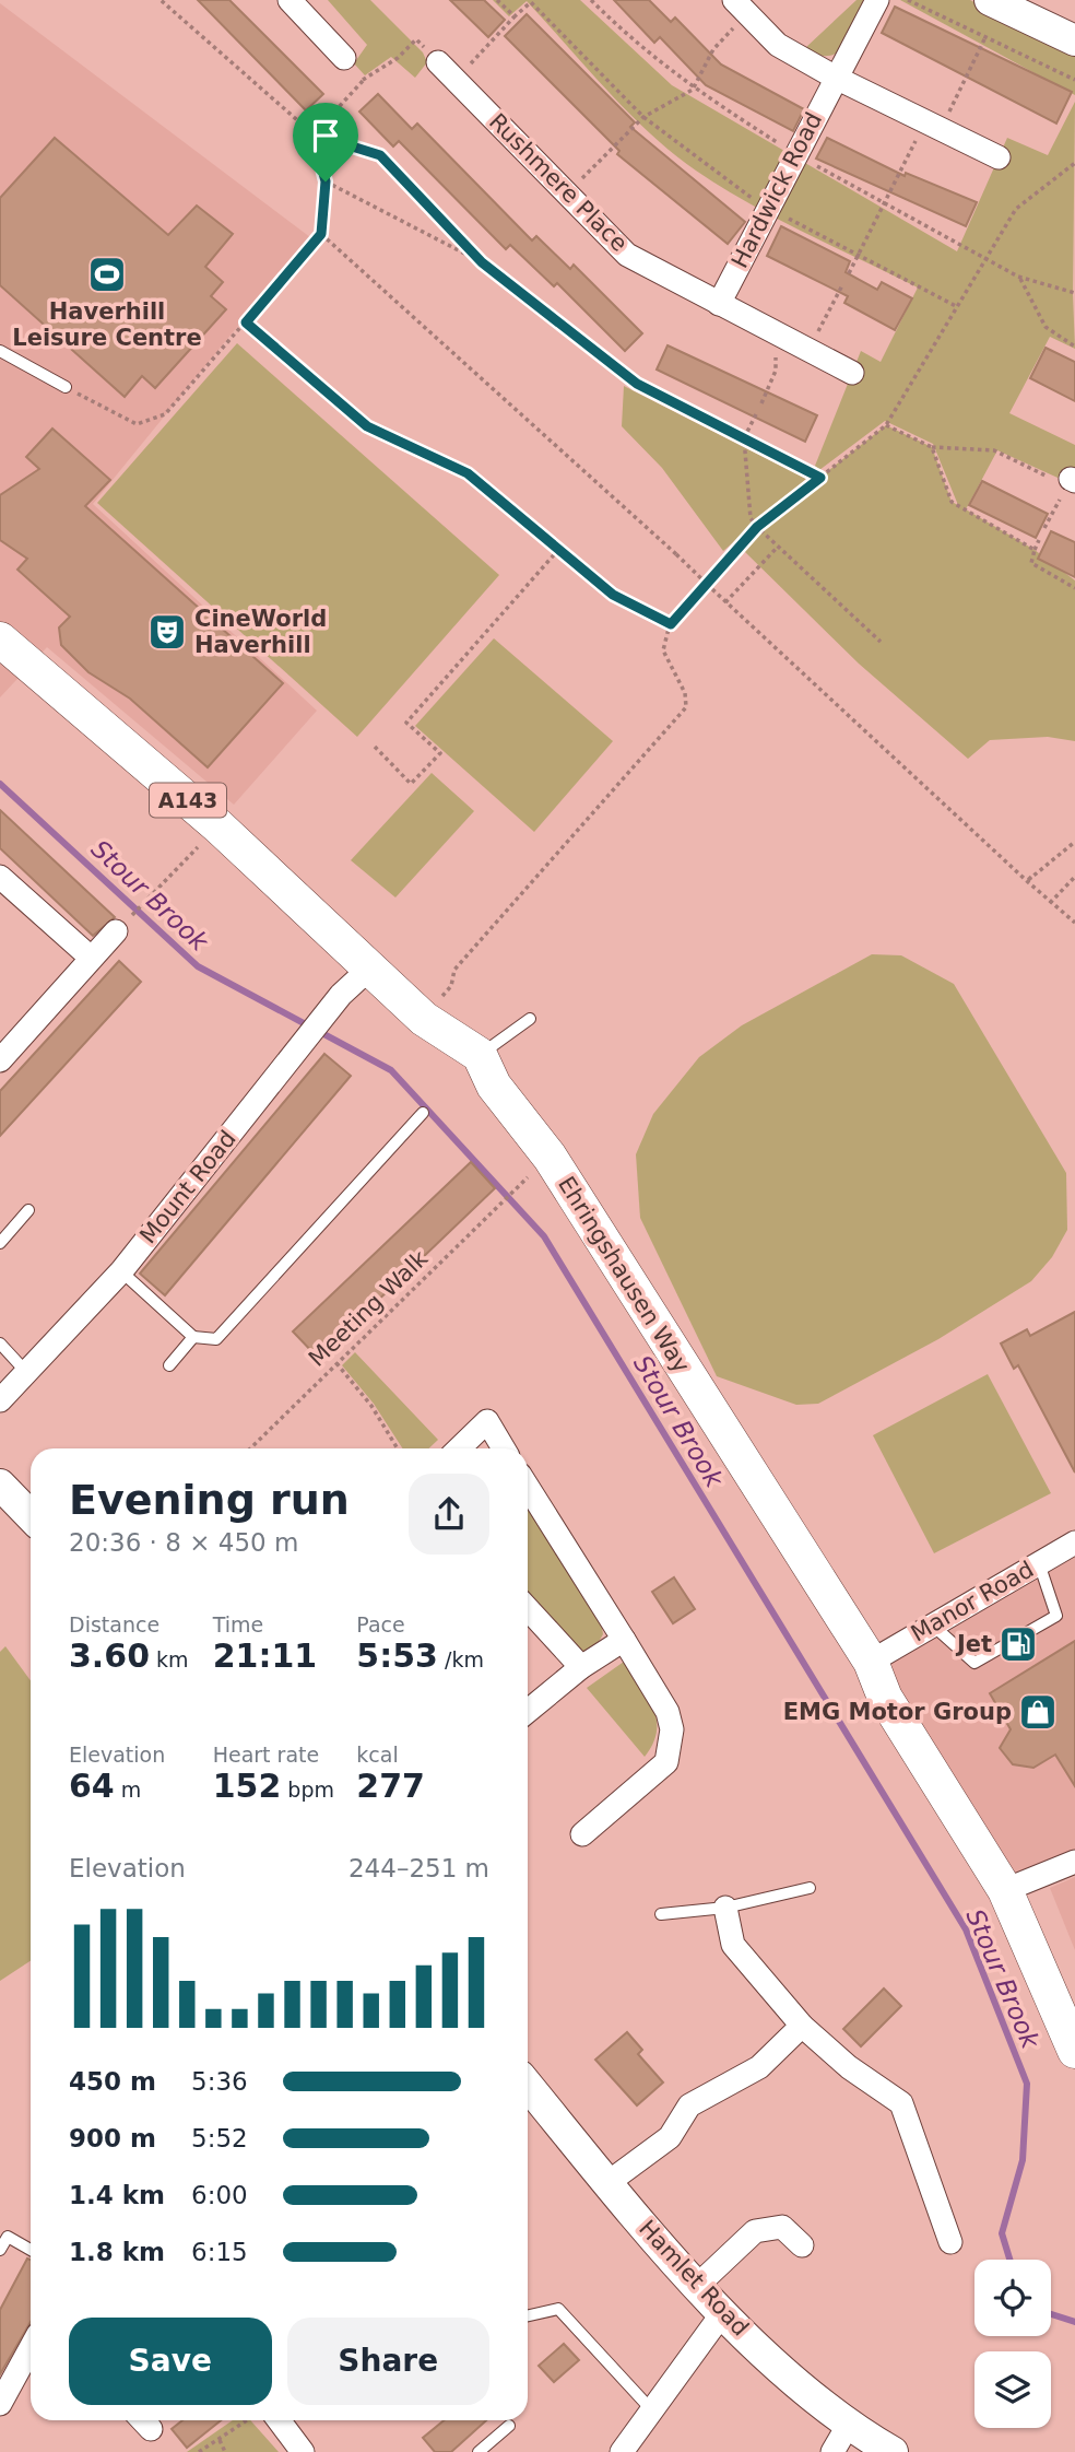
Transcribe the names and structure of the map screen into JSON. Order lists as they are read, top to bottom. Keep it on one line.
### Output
{"streets":{"main road":["A143","Ehringshausen Way"],"street":["Rushmere Place","Hardwick Road","Mount Road","Manor Road","Hamlet Road"],"path":["Meeting Walk"]},"crossings":[["Rushmere Place","Hardwick Road"],["A143","Mount Road"],["A143","Ehringshausen Way"],["Ehringshausen Way","Manor Road"]],"water":["Stour Brook"],"places":{"sports":["Haverhill Leisure Centre"],"theatre":["CineWorld Haverhill"],"fuel station":["Jet"],"shop":["EMG Motor Group"]},"page":{"heading":["Evening run","20:36 · 8 × 450 m"],"stats":[["Distance","3.60 km"],["Time","21:11"],["Pace","5:53 /km"],["Elevation","64 m"],["Heart rate","152 bpm"],["kcal","277"]],"chart":["Elevation","244–251 m"],"list":[{"name":"450 m","note":"5:36"},{"name":"900 m","note":"5:52"},{"name":"1.4 km","note":"6:00"},{"name":"1.8 km","note":"6:15"}],"buttons":["Save","Share"]}}
